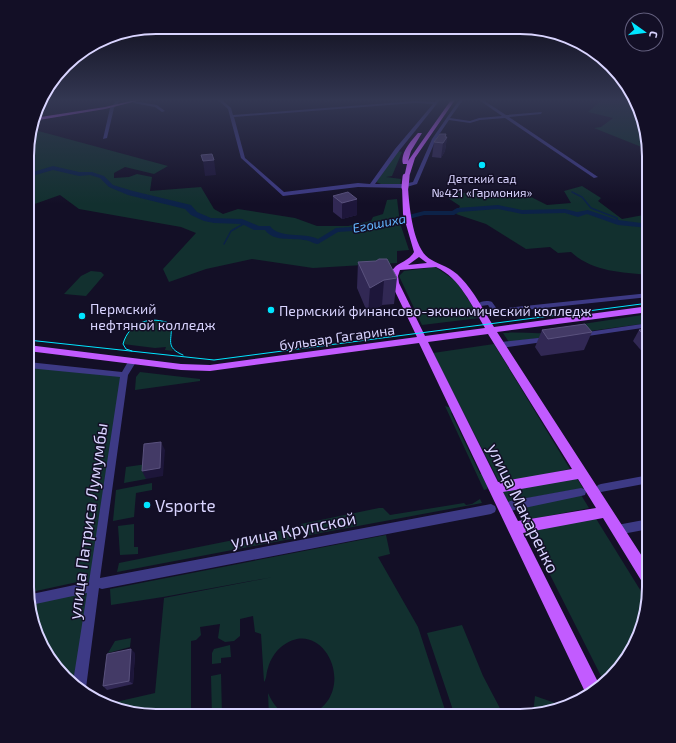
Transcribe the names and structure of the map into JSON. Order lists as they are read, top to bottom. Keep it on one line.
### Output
{"streets":{"main road":["бульвар Гагарина","улица Макаренко"],"street":["улица Патриса Лумумбы","улица Крупской"]},"crossings":[["бульвар Гагарина","улица Макаренко"],["бульвар Гагарина","улица Патриса Лумумбы"]],"water":["Егошиха"],"places":["Детский сад №421 «Гармония»","Пермский финансово-экономический колледж","Пермский нефтяной колледж","Vsporte"],"north":"right"}
